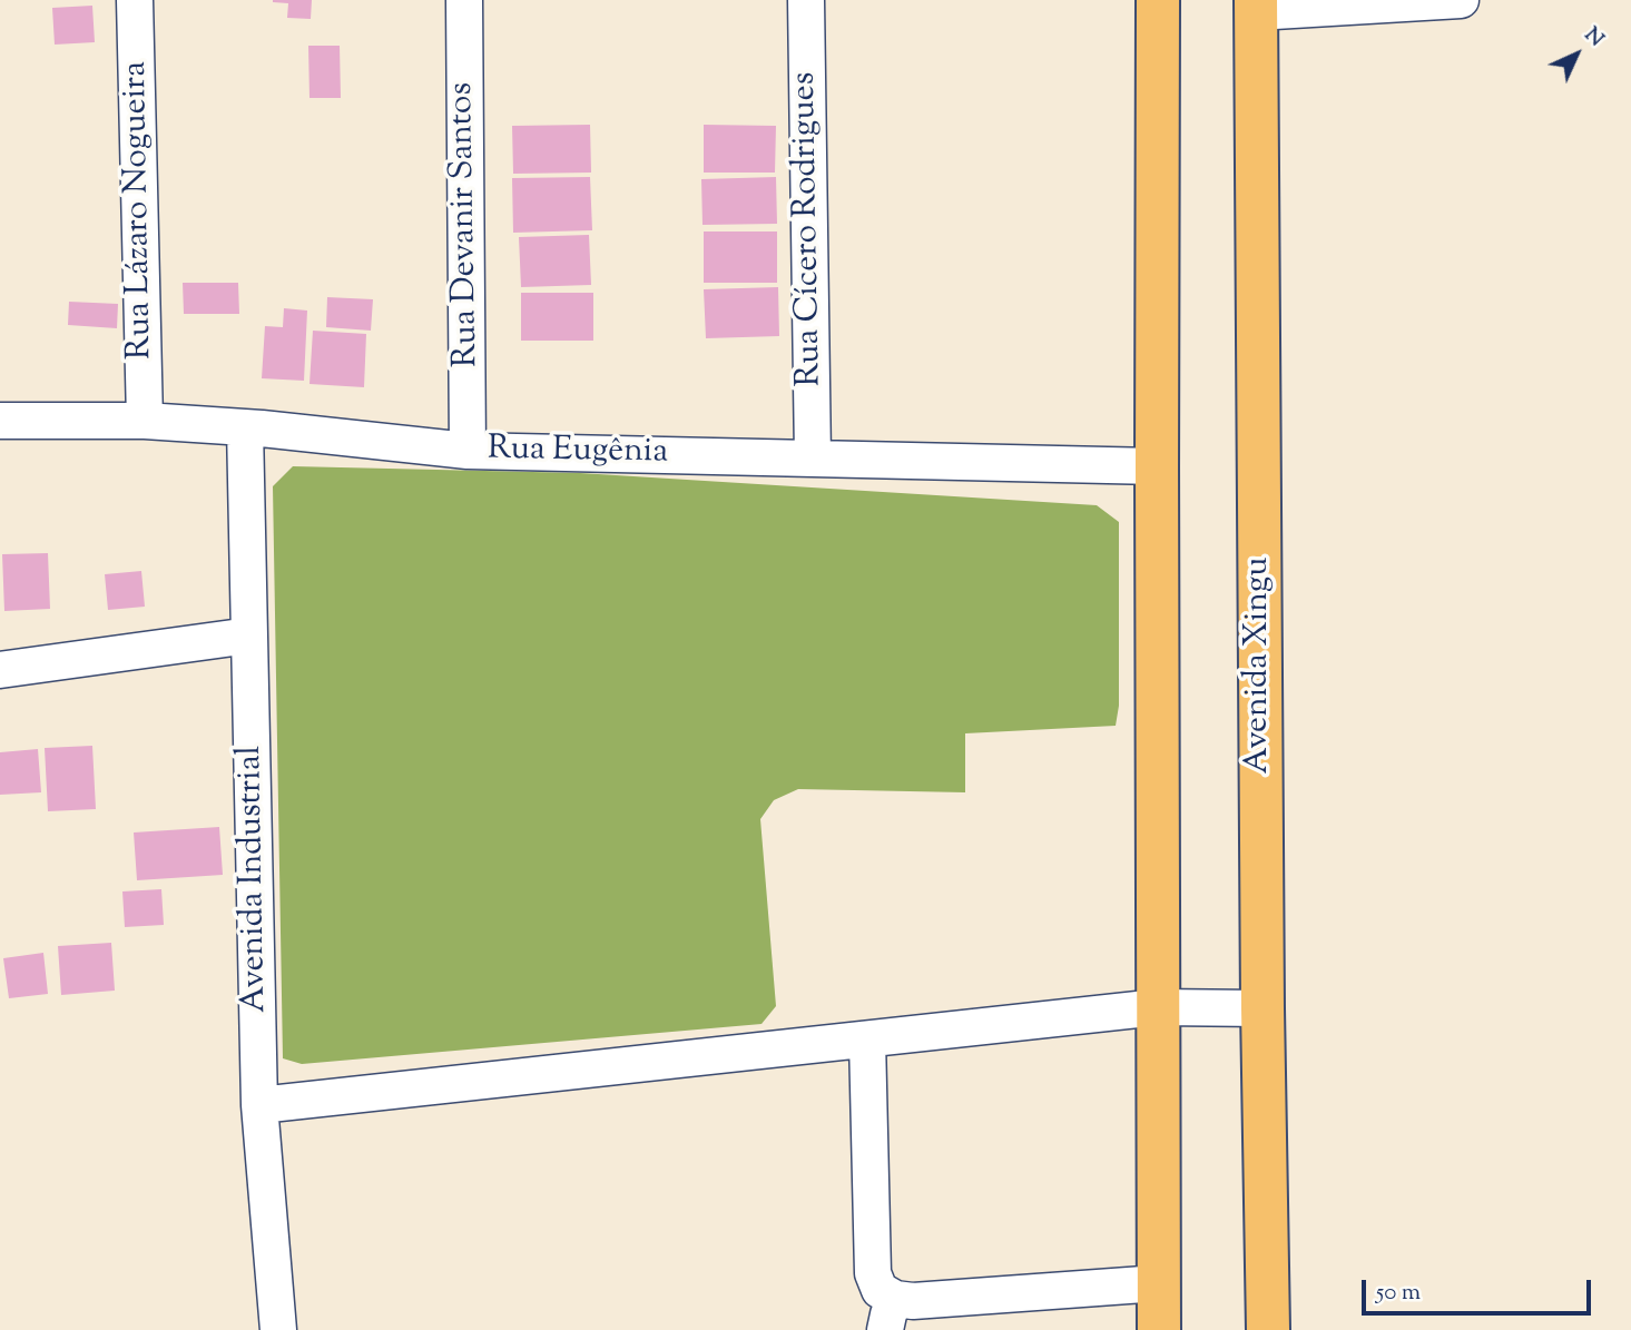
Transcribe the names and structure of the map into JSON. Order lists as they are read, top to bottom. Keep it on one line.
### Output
{"streets":{"main road":["Avenida Xingu"],"street":["Rua Lázaro Nogueira","Rua Devanir Santos","Rua Cícero Rodrigues","Rua Eugênia","Avenida Industrial"]},"crossings":[["Rua Lázaro Nogueira","Rua Eugênia"],["Rua Devanir Santos","Rua Eugênia"],["Rua Cícero Rodrigues","Rua Eugênia"],["Rua Eugênia","Avenida Industrial"]],"scale_bar":"50 m","north":"top right"}
